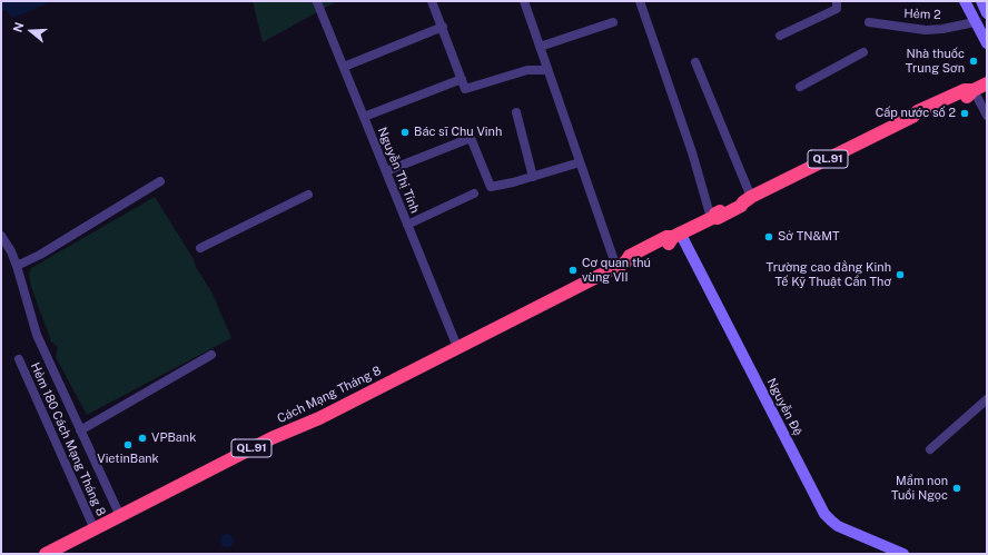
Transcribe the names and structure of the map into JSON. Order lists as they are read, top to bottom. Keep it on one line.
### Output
{"streets":{"highway":["QL.91","Cách Mạng Tháng 8"],"street":["Hẻm 2","Nguyễn Thị Tính","Nguyễn Đệ","Hẻm 180 Cách Mạng Tháng 8"]},"crossings":[["Nguyễn Thị Tính","Cách Mạng Tháng 8"],["Cách Mạng Tháng 8","Nguyễn Đệ"],["Cách Mạng Tháng 8","Hẻm 180 Cách Mạng Tháng 8"]],"places":["Nhà thuốc Trung Sơn","Cấp nước số 2","Bác sĩ Chu Vinh","Sở TN&MT","Cơ quan thú vùng VII","Trường cao đẳng Kinh Tế Kỹ Thuật Cần Thơ","VPBank","VietinBank","Mầm non Tuổi Ngọc"],"north":"left"}
